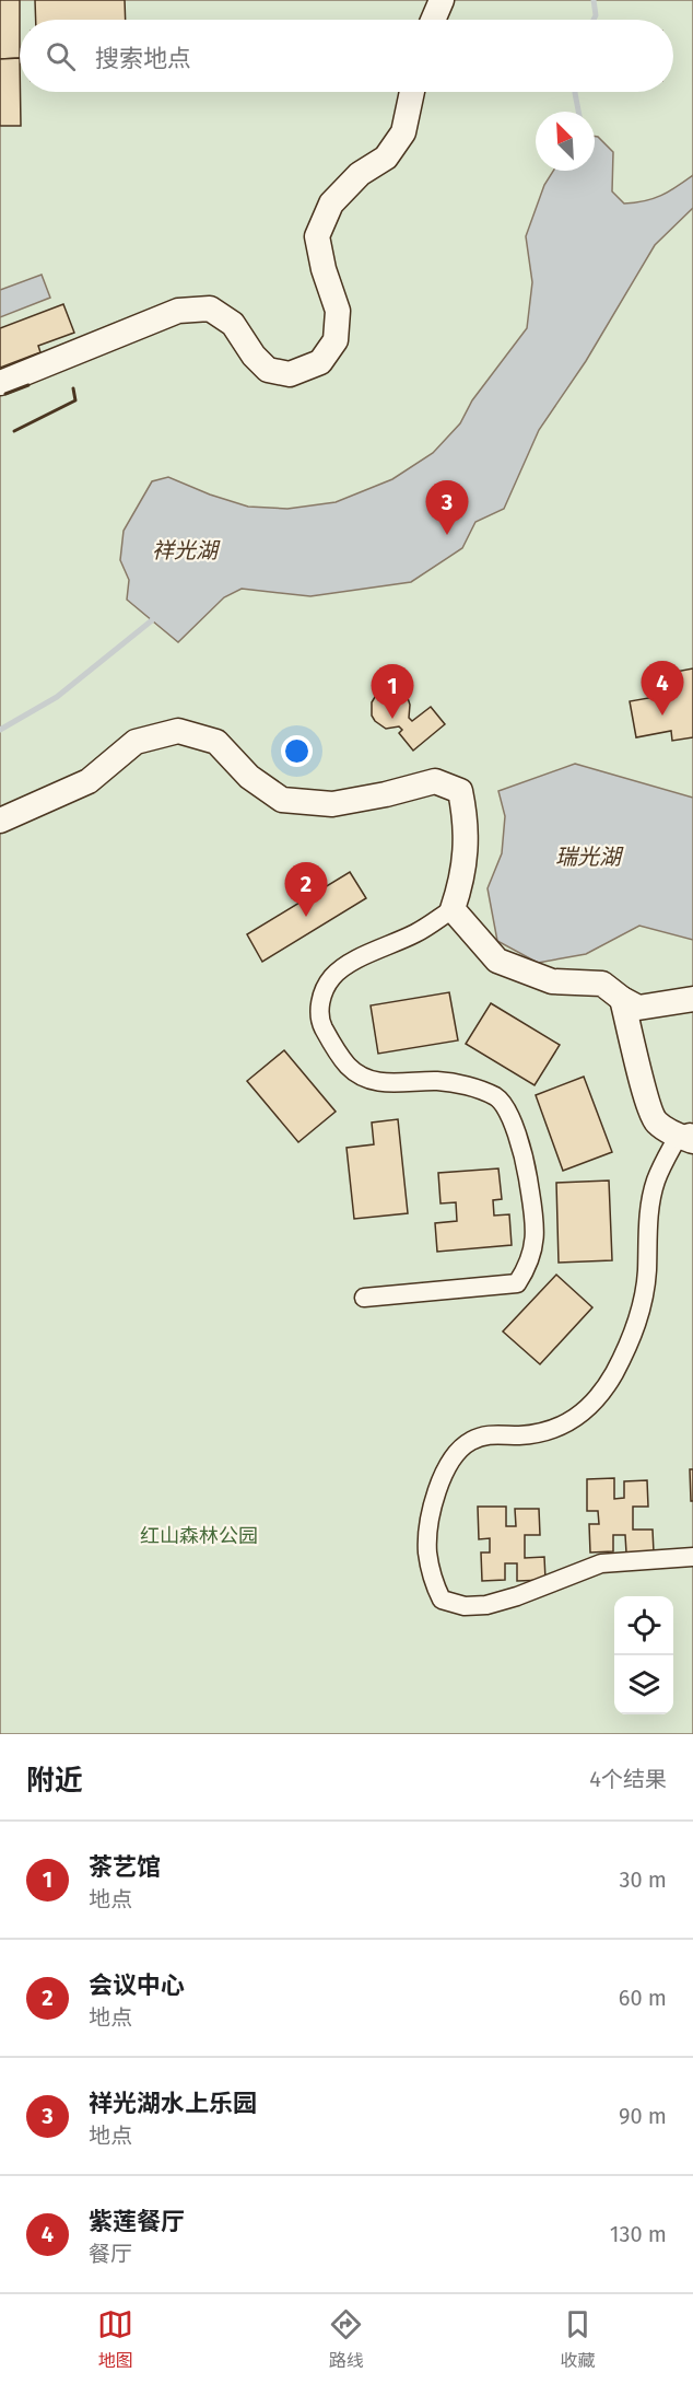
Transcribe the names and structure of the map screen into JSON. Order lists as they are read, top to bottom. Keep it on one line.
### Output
{"water":["祥光湖","瑞光湖"],"parks":["红山森林公园"],"north":"top left","page":{"search":"搜索地点","pins":["3","4","1","2"],"heading":["附近","4个结果"],"list":[{"mark":"1","name":"茶艺馆","note":"地点","value":"30 m"},{"mark":"2","name":"会议中心","note":"地点","value":"60 m"},{"mark":"3","name":"祥光湖水上乐园","note":"地点","value":"90 m"},{"mark":"4","name":"紫莲餐厅","note":"餐厅","value":"130 m"}],"nav":["地图","路线","收藏"]}}
